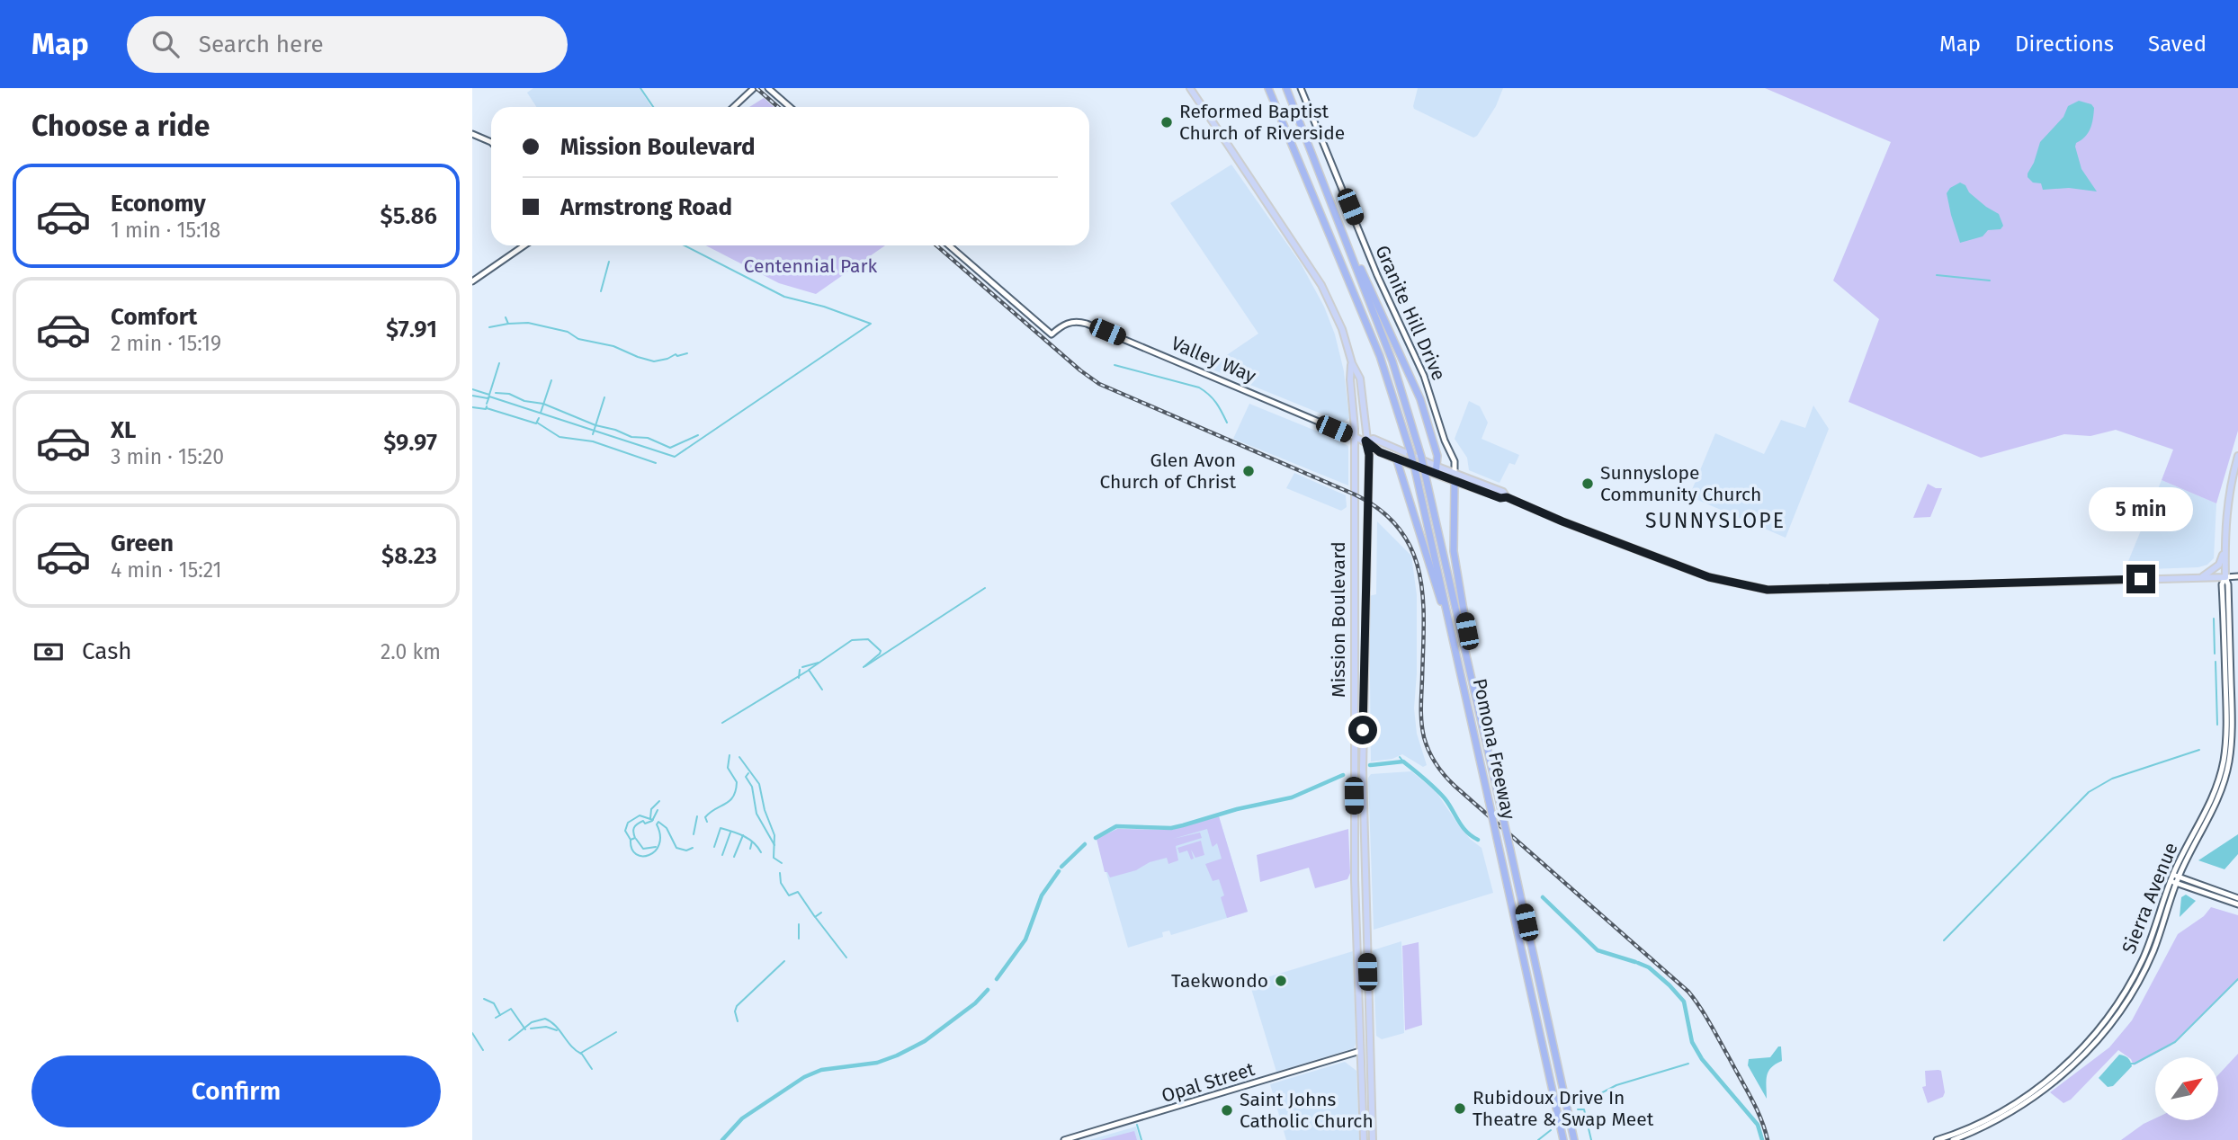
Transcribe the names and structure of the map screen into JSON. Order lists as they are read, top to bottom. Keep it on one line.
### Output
{"streets":{"highway":["Pomona Freeway"],"main road":["Valley Way","Mission Boulevard","Sierra Avenue"],"street":["Granite Hill Drive","Opal Street"]},"crossings":[["Granite Hill Drive","Valley Way"],["Valley Way","Mission Boulevard"],["Valley Way","Sierra Avenue"],["Mission Boulevard","Opal Street"]],"districts":["SUNNYSLOPE"],"parks":["Centennial Park"],"places":["Reformed Baptist Church of Riverside","Glen Avon Church of Christ","Sunnyslope Community Church","Taekwondo","Rubidoux Drive In Theatre & Swap Meet","Saint Johns Catholic Church"],"north":"top right","page":{"header":"Map","search":"Search here","nav":["Map","Directions","Saved"],"heading":"Choose a ride","banner":["Mission Boulevard","Armstrong Road"],"list":[{"name":"Economy","note":"1 min · 15:18","value":"$5.86"},{"name":"Comfort","note":"2 min · 15:19","value":"$7.91"},{"name":"XL","note":"3 min · 15:20","value":"$9.97"},{"name":"Green","note":"4 min · 15:21","value":"$8.23"}],"bubble":"5 min","pay":["Cash","2.0 km"],"buttons":"Confirm"}}
